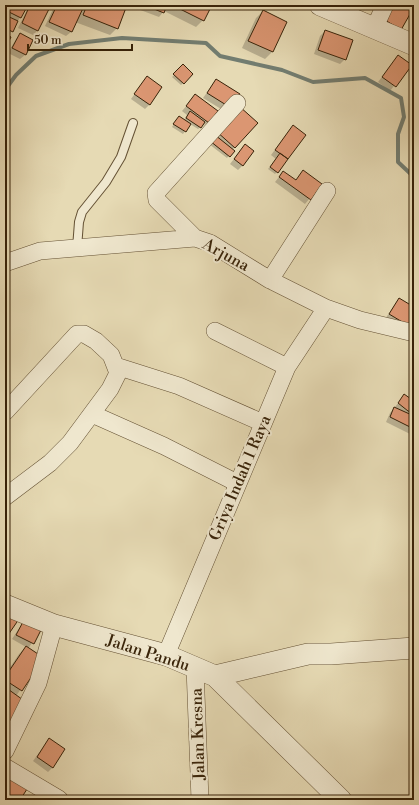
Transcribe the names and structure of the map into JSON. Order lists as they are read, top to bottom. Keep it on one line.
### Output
{"streets":{"street":["Arjuna","Griya Indah 1 Raya","Jalan Pandu","Jalan Kresna"]},"crossings":[["Arjuna","Griya Indah 1 Raya"],["Griya Indah 1 Raya","Jalan Pandu"],["Jalan Pandu","Jalan Kresna"]],"scale_bar":"50 m"}
